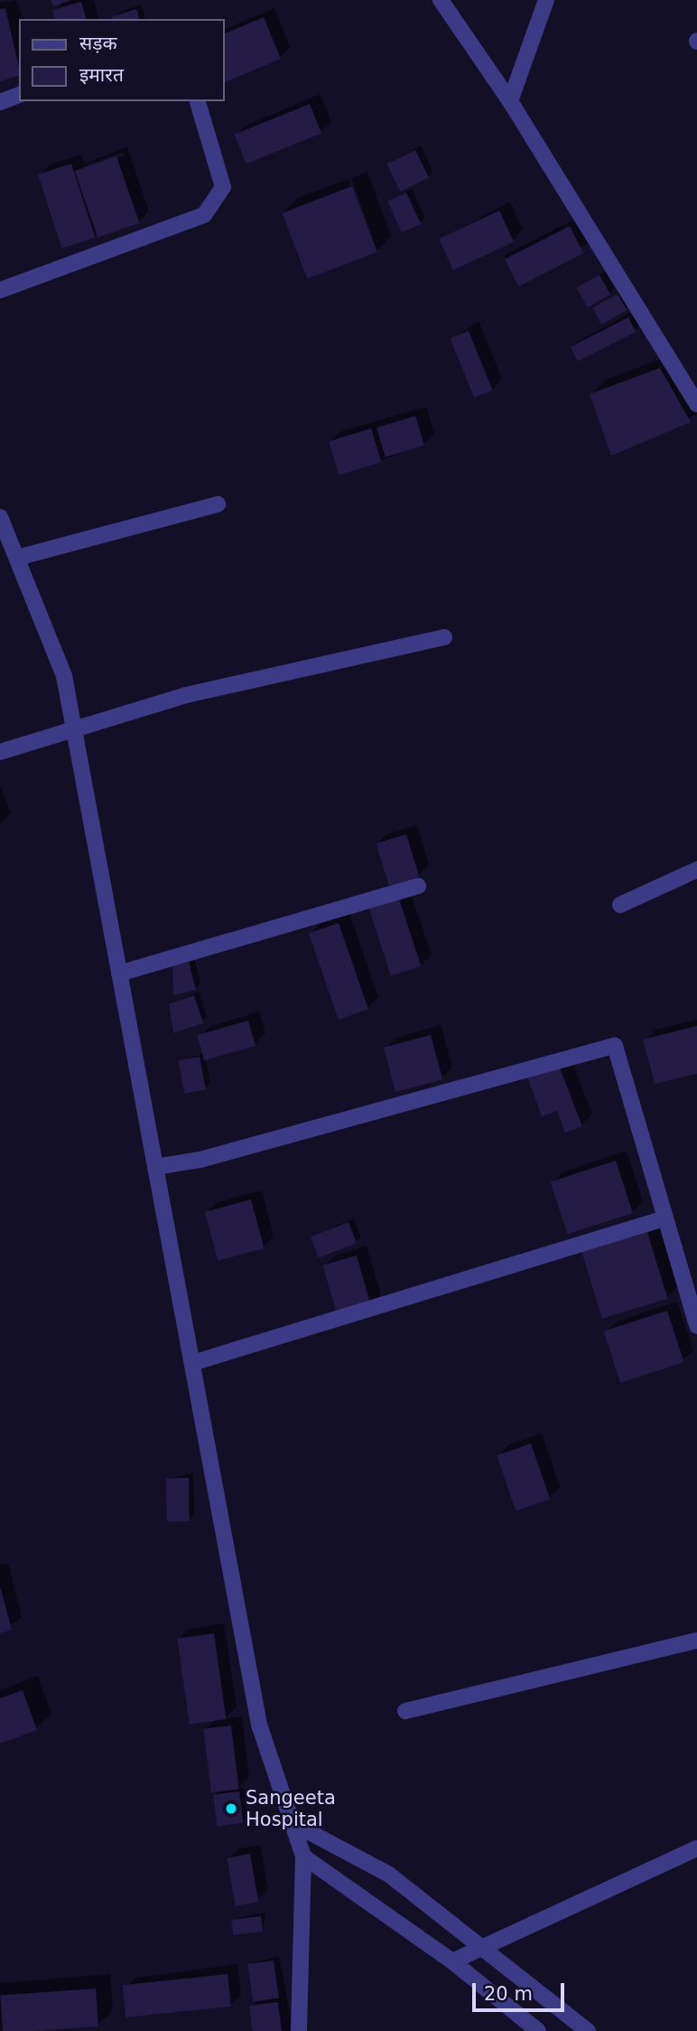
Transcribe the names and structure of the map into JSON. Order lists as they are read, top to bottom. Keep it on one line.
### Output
{"places":["Sangeeta Hospital"],"legend":["सड़क","इमारत"],"scale_bar":"20 m"}
